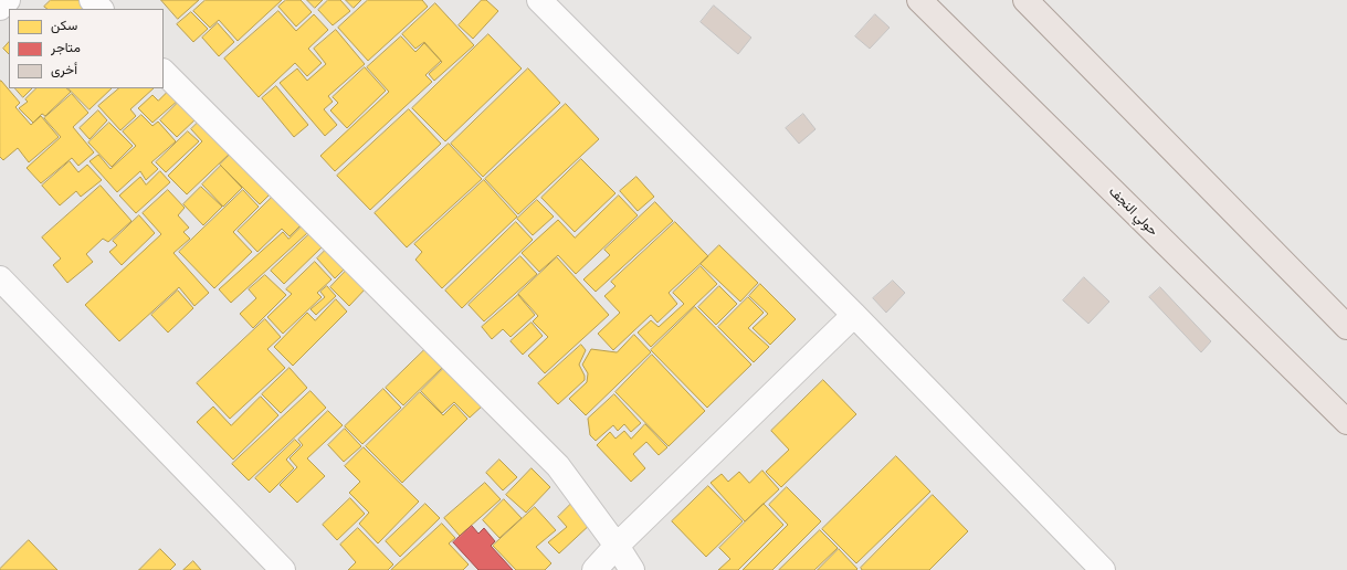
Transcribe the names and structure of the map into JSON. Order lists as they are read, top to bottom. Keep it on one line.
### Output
{"streets":{"main road":["حولي النجف"]},"legend":["سكن","متاجر","أخرى"]}
